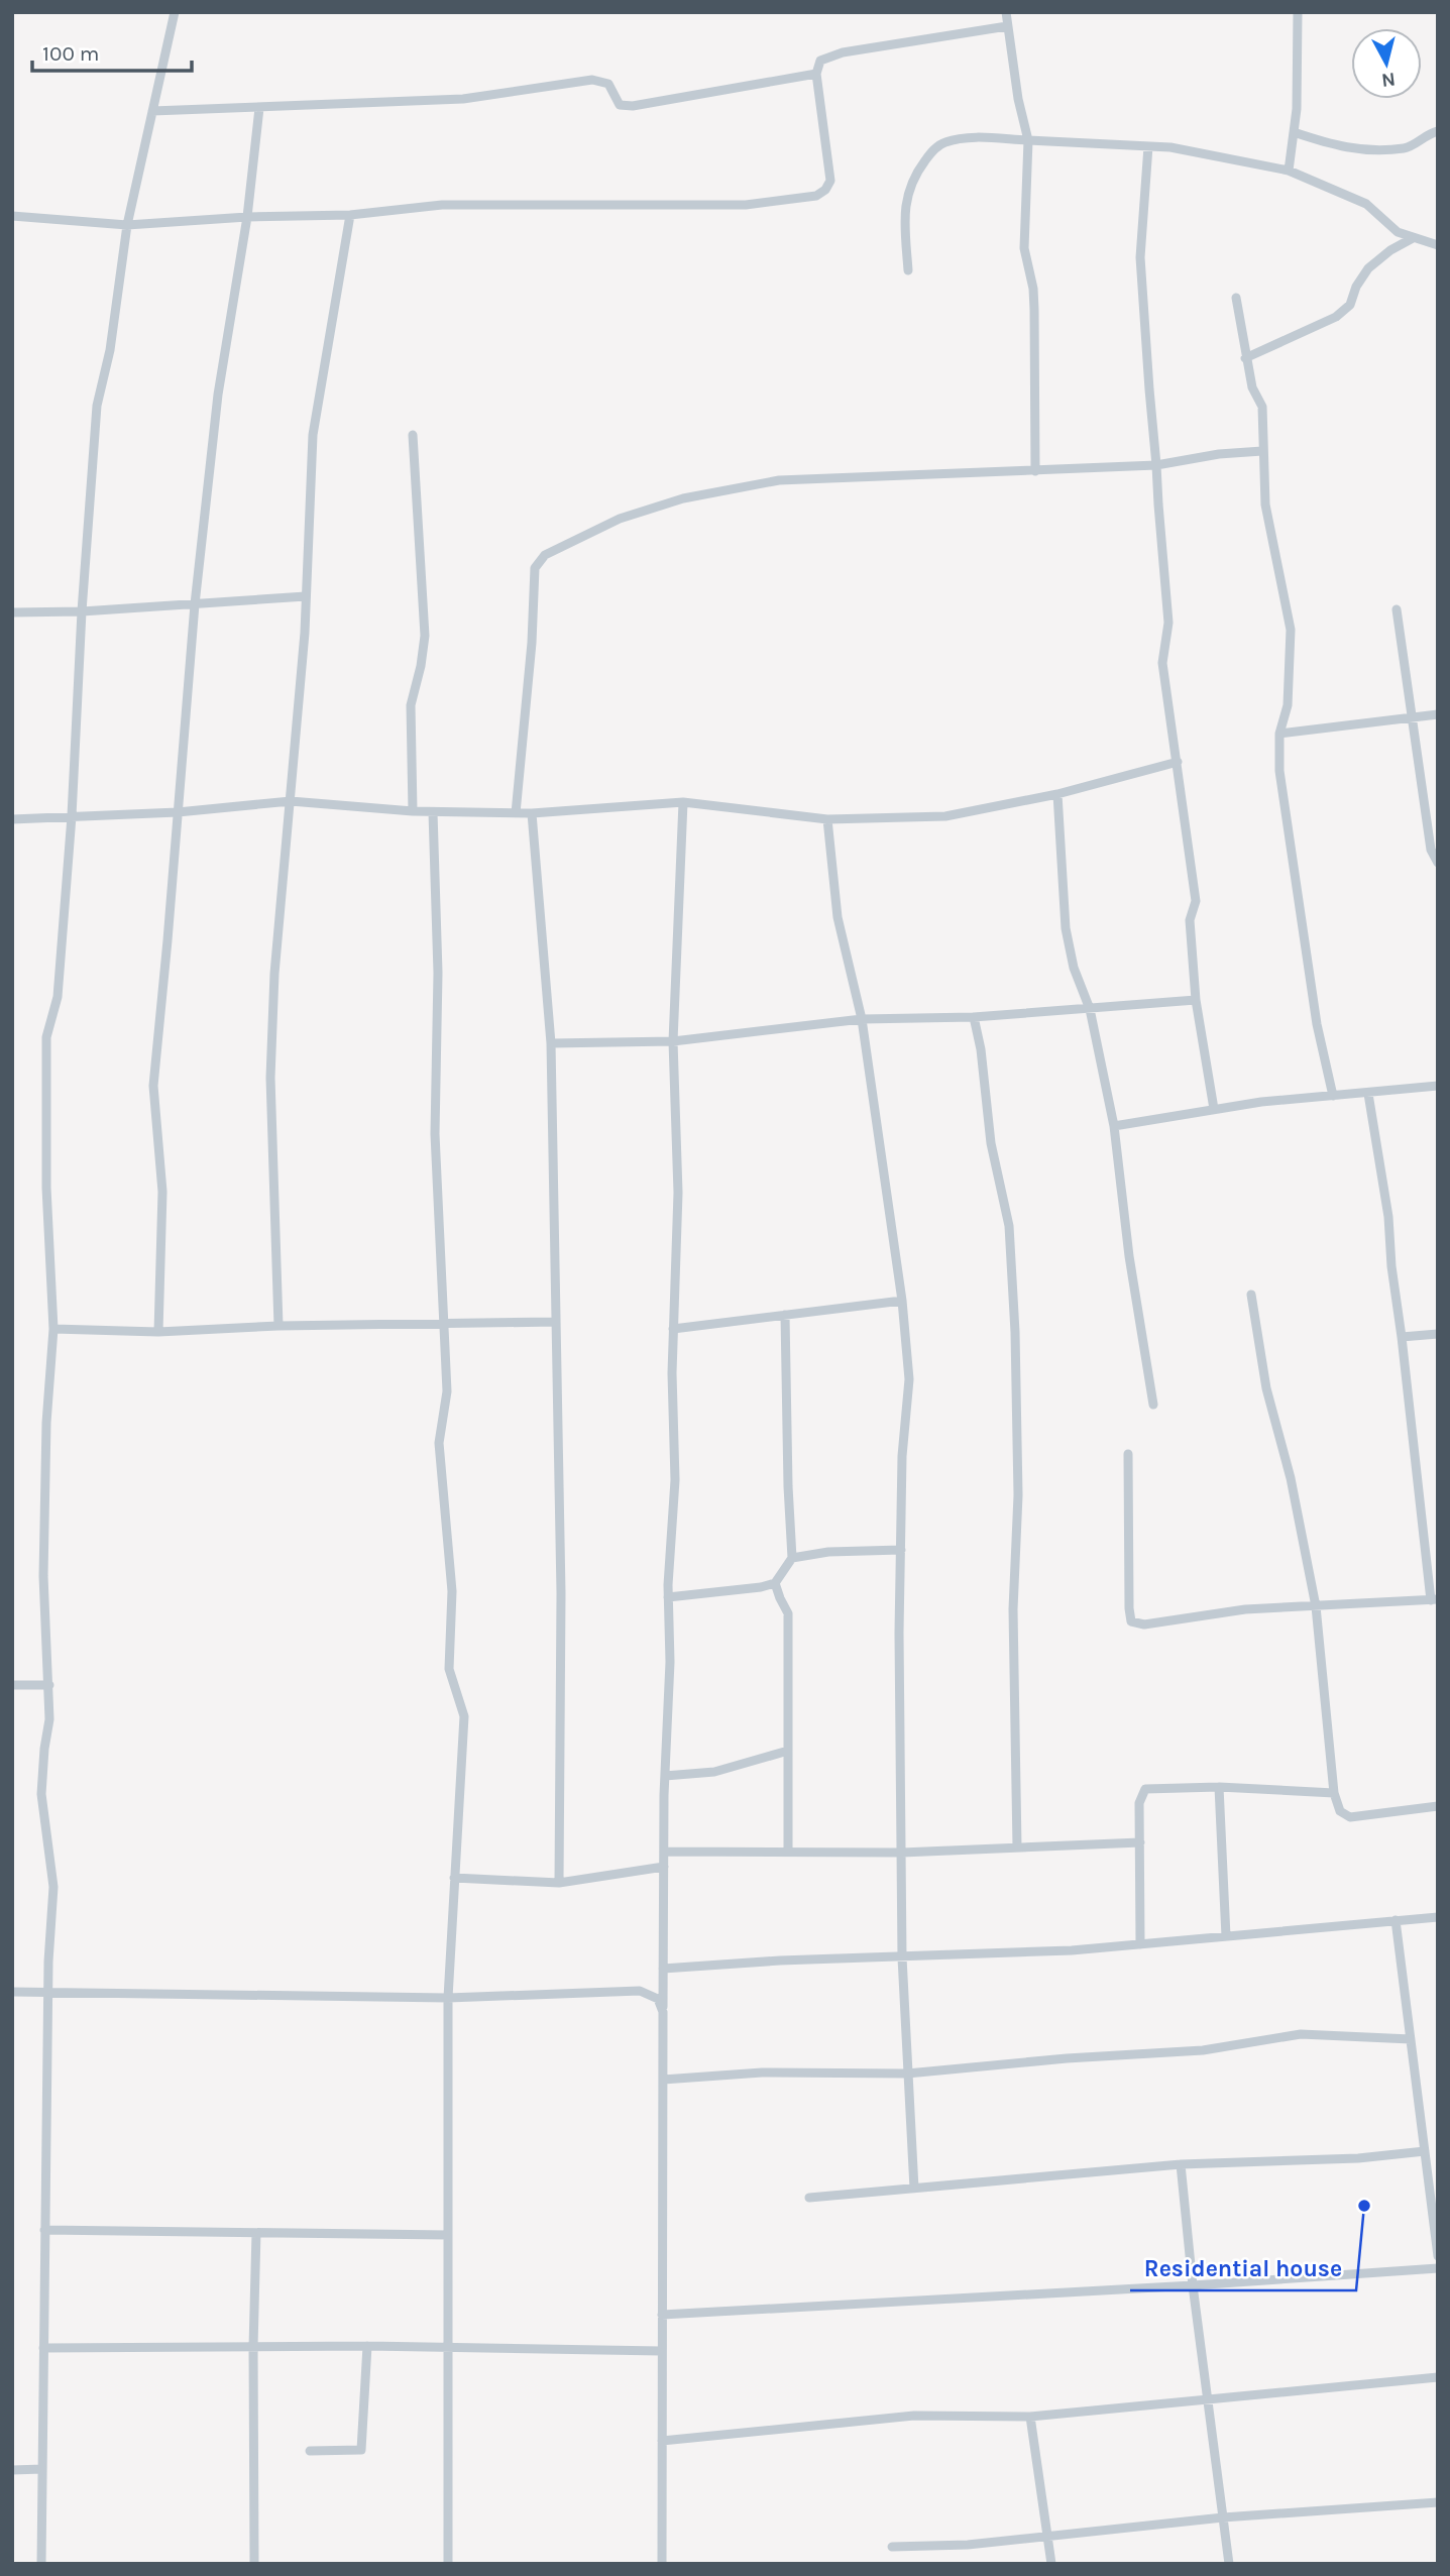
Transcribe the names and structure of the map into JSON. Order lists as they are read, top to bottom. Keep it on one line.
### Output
{"places":["Residential house"],"scale_bar":"100 m","north":"bottom"}
